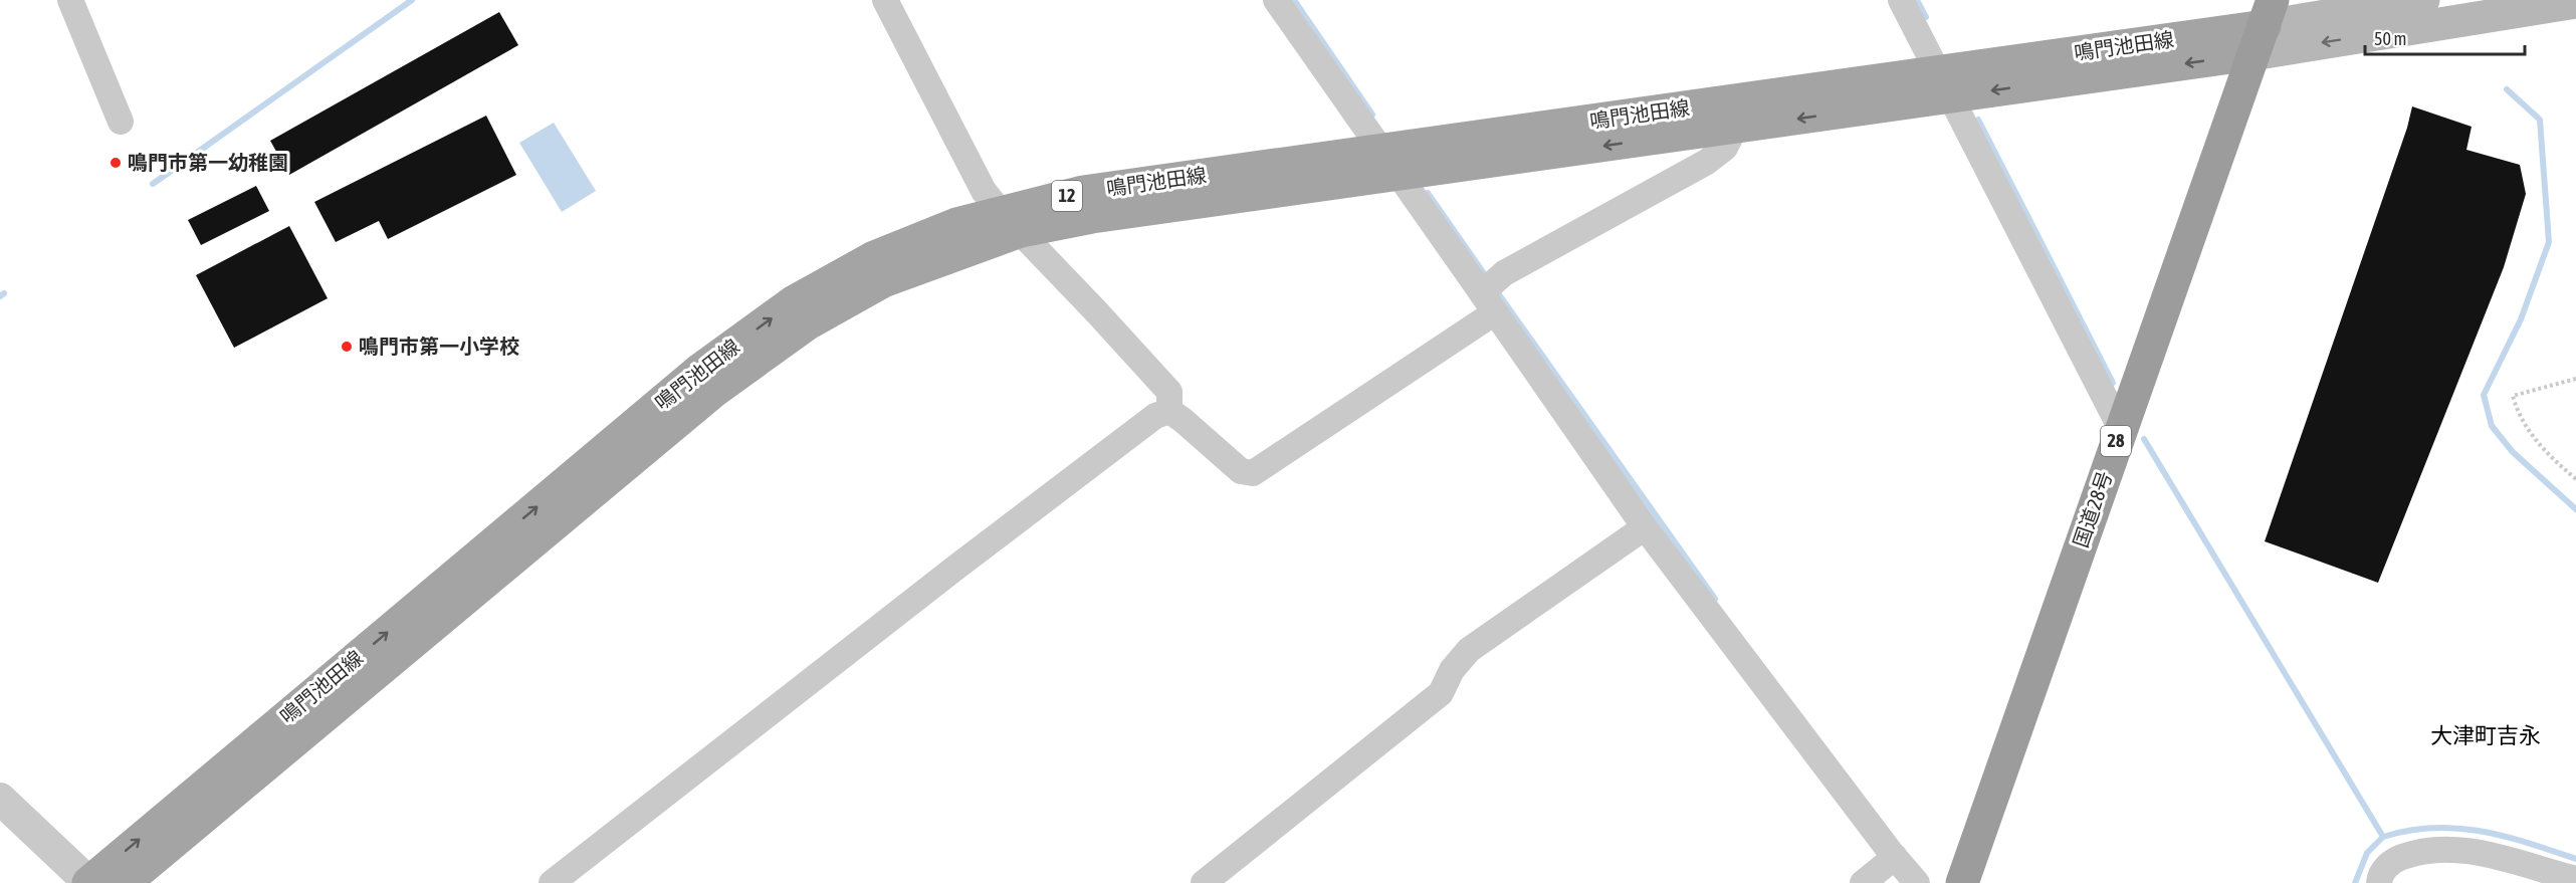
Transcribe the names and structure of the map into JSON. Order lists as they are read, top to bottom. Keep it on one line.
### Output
{"streets":{"highway":["28","国道28号"],"main road":["鳴門池田線","12"]},"crossings":[["鳴門池田線","国道28号"]],"districts":["大津町吉永"],"places":["鳴門市第一幼稚園","鳴門市第一小学校"],"scale_bar":"50 m"}
